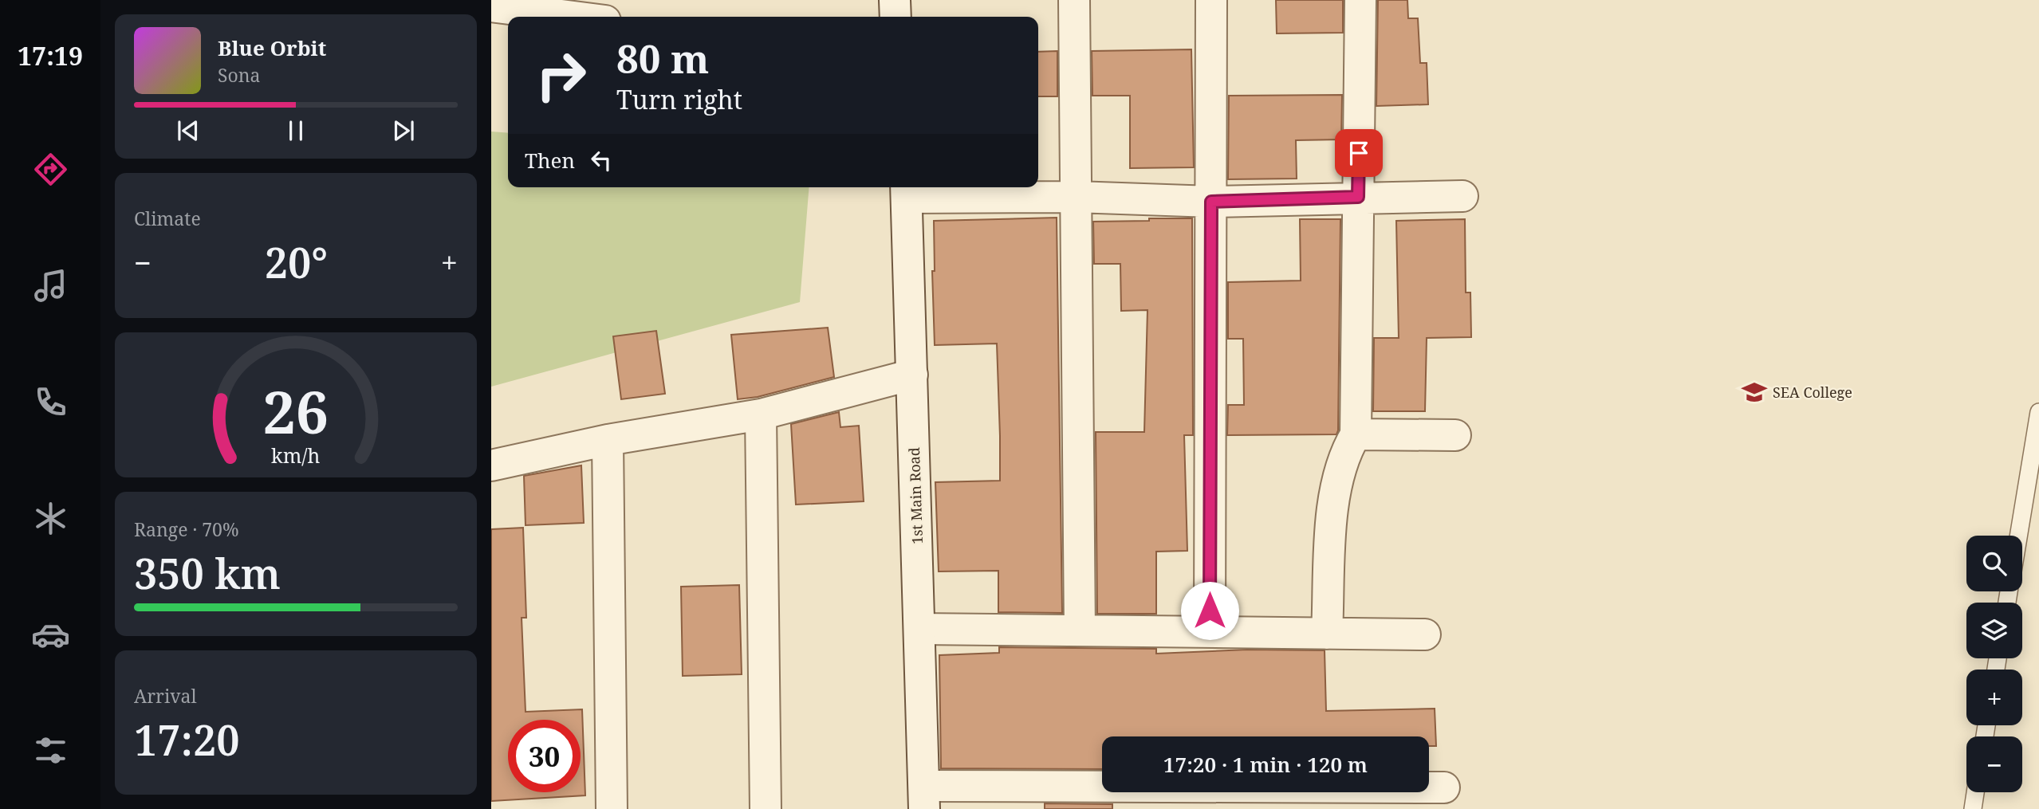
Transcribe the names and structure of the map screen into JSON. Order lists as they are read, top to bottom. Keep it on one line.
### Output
{"streets":{"street":["1st Main Road"]},"places":{"school or university":["SEA College"]},"page":{"tabs":"17:19","turn":["80 m","Turn right"],"song":["Blue Orbit","Sona"],"then":"Then","tile":["Climate",["Range · 70%","350 km"],["Arrival","17:20"]],"heat":["−","20°","+"],"map_buttons":["+","−"],"limit":"30","trip":"17:20 · 1 min · 120 m","gauge":["26","km/h"]}}
